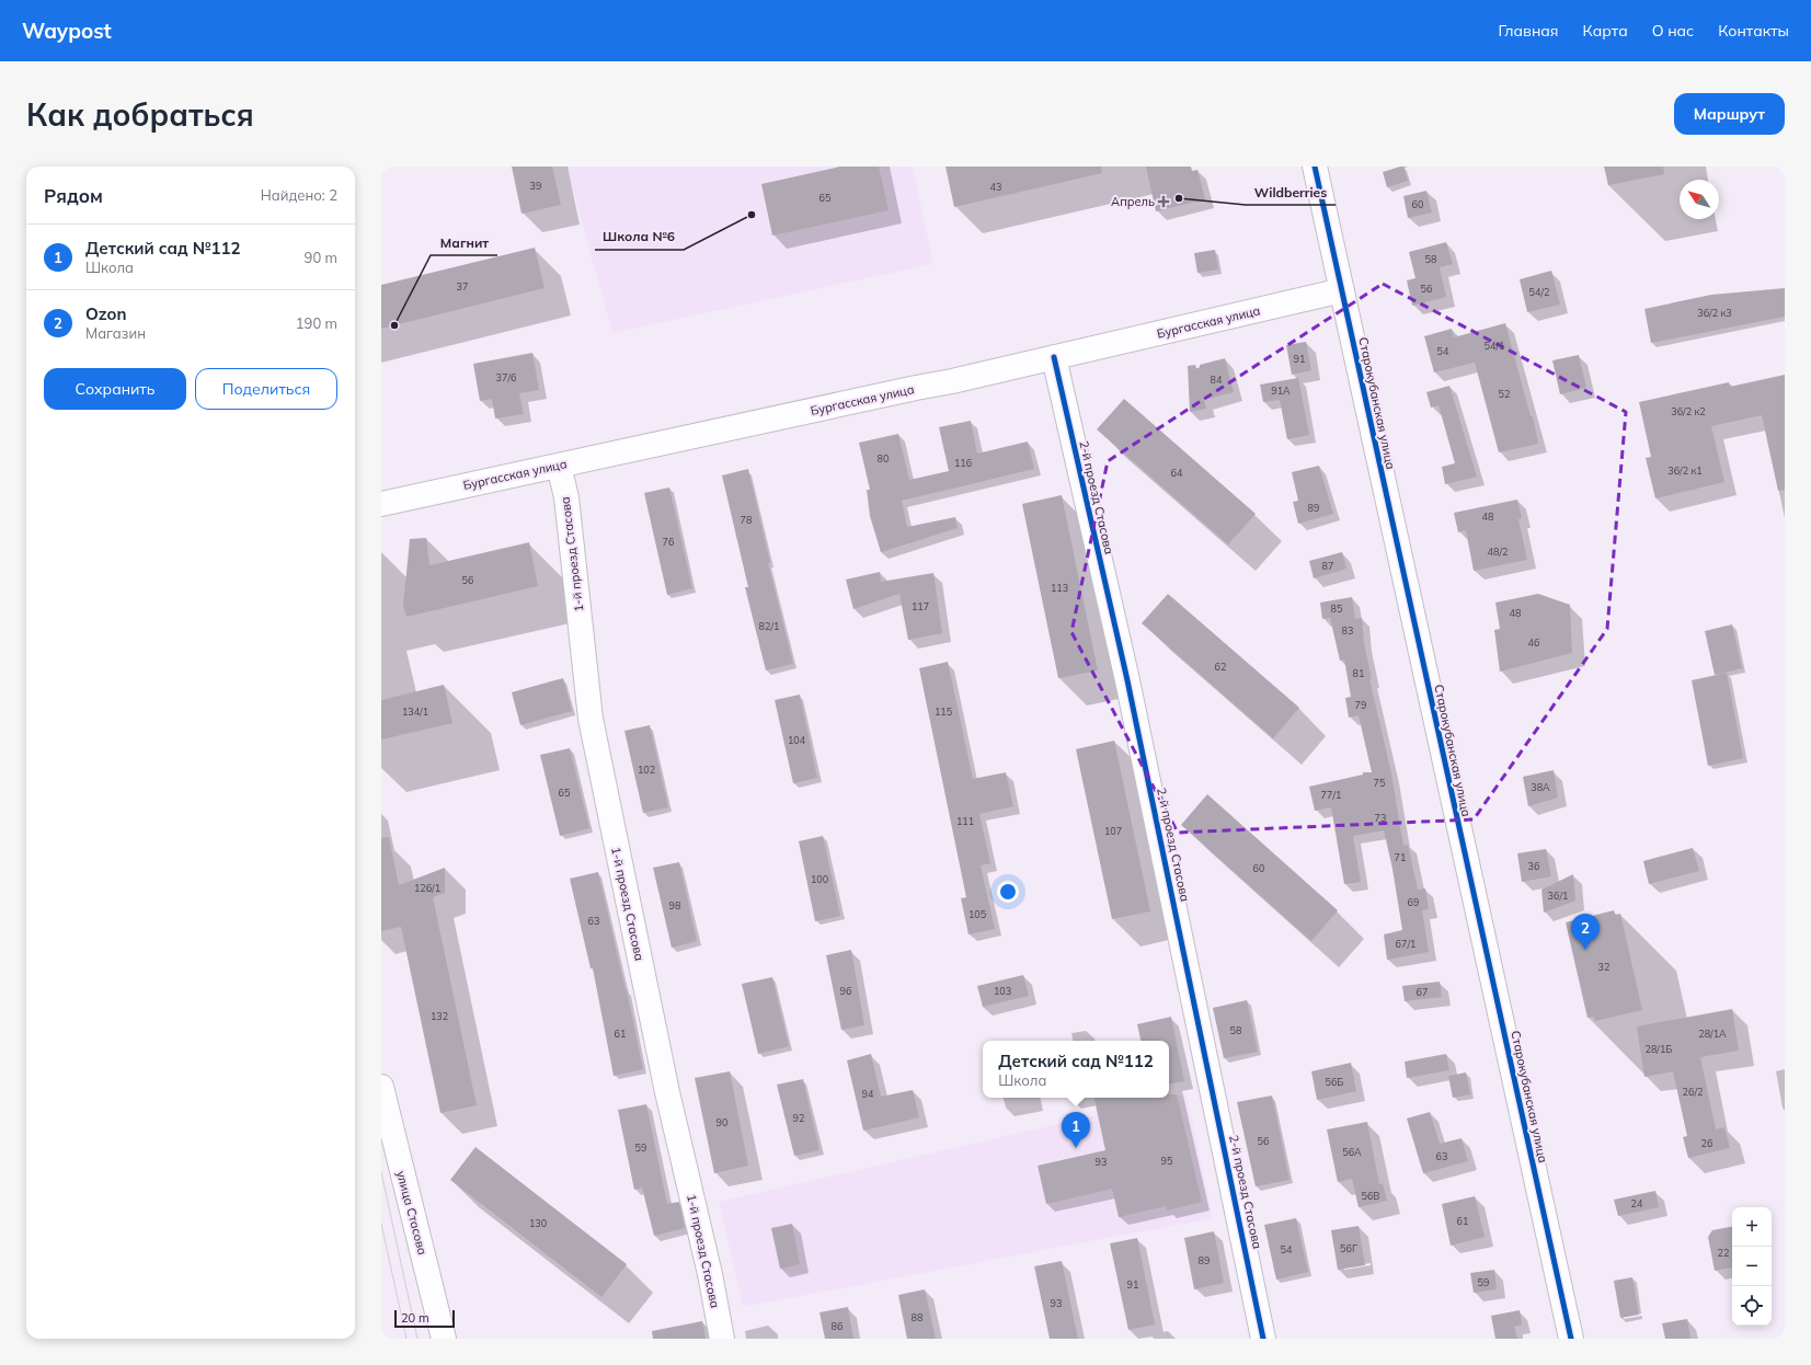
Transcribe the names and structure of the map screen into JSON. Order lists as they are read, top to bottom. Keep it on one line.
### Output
{"streets":{"street":["Бургасская улица","Старокубанская улица","2-й проезд Стасова","1-й проезд Стасова","улица Стасова"]},"crossings":[["Бургасская улица","Старокубанская улица"],["Бургасская улица","2-й проезд Стасова"],["Бургасская улица","1-й проезд Стасова"]],"places":{"other":["Wildberries","Школа №6","Магнит"],"health":["Апрель"]},"house_numbers":["39","43","65","60","58","37","56","54/2","36/2 к3","54/1","54","91","37/6","84","91А","52","36/2 к2","80","116","36/2 к1","64","89","48","78","76","48/2","87","56","113","117","85","48","82/1","83","46","62","81","79","134/1","115","104","102","75","38А","65","77/1","73","111","107","71","36","60","100","126/1","36/1","69","98","105","63","67/1","32","96","103","67","132","58","61","28/1А","28/1Б","56Б","26/2","94","92","90","56","26","59","56А","63","95","93","56В","24","61","130","56Г","54","22","89","59","91","93","88","86"],"scale_bar":"20 m","north":"top left","page":{"header":"Waypost","nav":["Главная","Карта","О нас","Контакты"],"buttons":["Маршрут",["Сохранить","Поделиться"]],"title":"Как добраться","heading":["Рядом","Найдено: 2"],"list":[{"mark":"1","name":"Детский сад №112","note":"Школа","value":"90 m"},{"mark":"2","name":"Ozon","note":"Магазин","value":"190 m"}],"pins":["2","1"],"popup":["Детский сад №112","Школа"],"map_buttons":["+","−"],"scale":"20 m"}}
